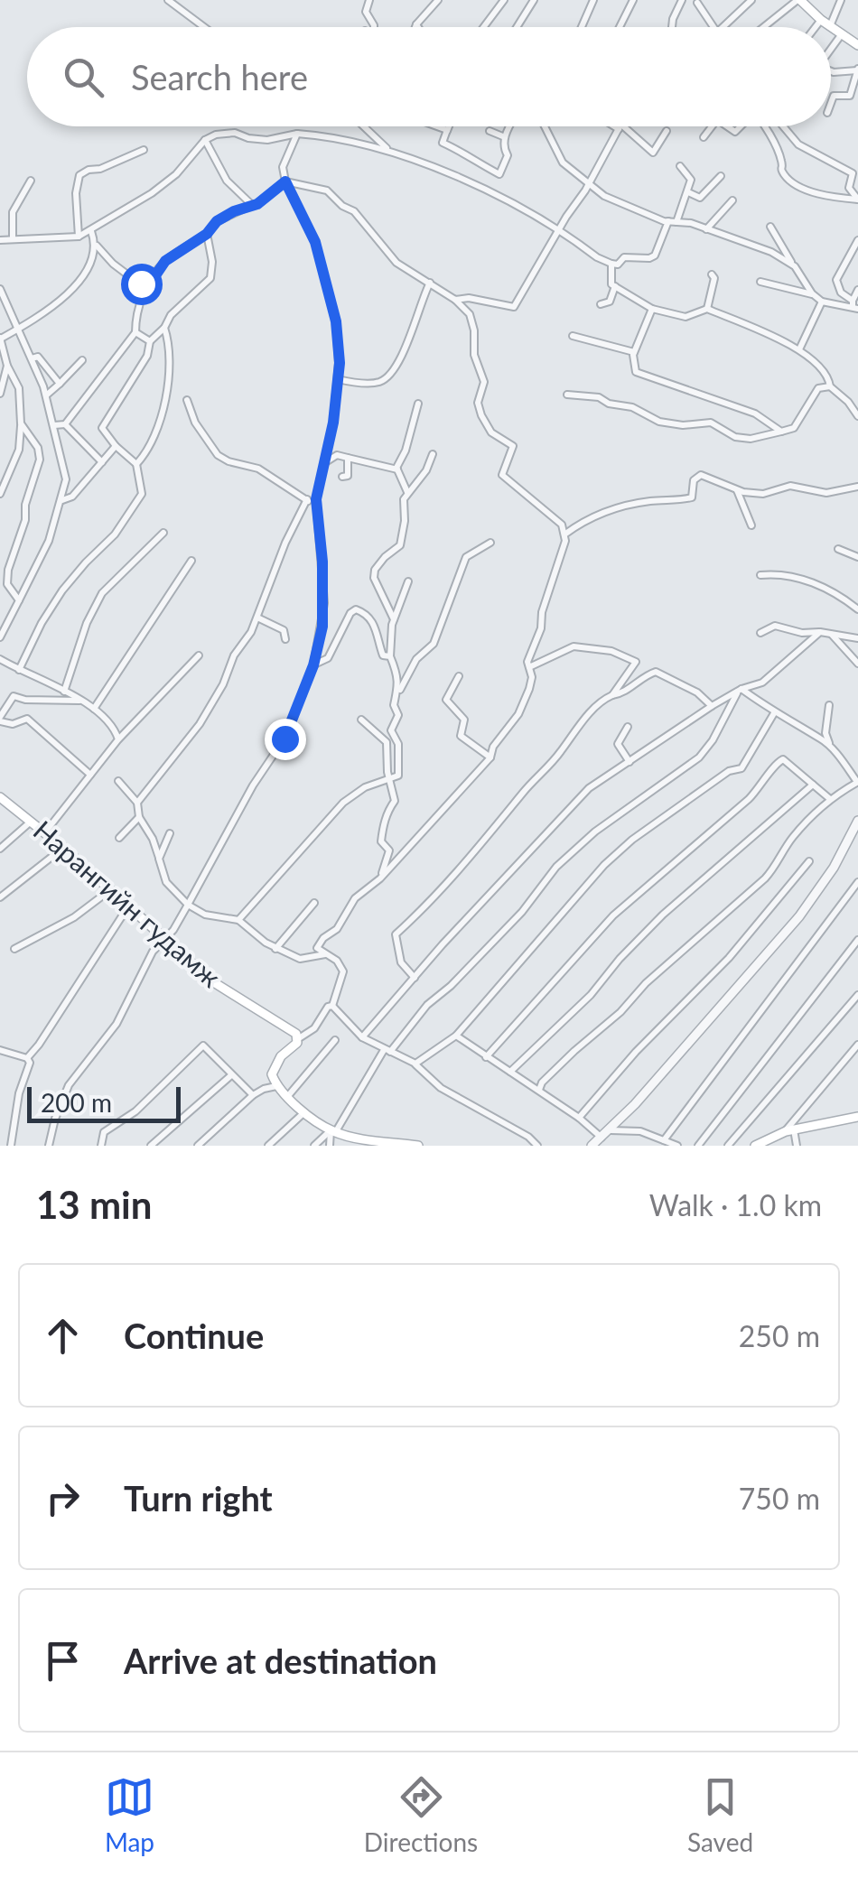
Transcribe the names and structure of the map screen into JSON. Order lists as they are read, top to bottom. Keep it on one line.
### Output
{"streets":{"main road":["Нарангийн гудамж"]},"scale_bar":"200 m","page":{"search":"Search here","scale":"200 m","heading":["13 min","Walk · 1.0 km"],"list":[["Continue","250 m"],["Turn right","750 m"],"Arrive at destination"],"nav":["Map","Directions","Saved"]}}
